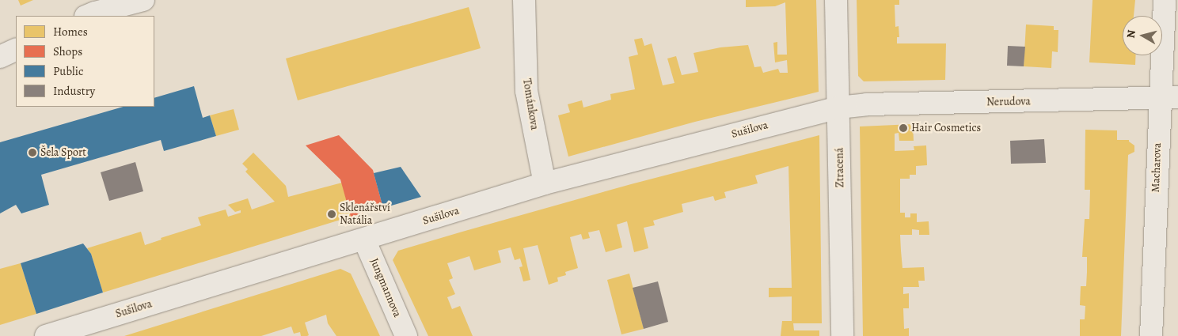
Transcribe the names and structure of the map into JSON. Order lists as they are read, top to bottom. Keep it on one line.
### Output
{"streets":{"street":["Nerudova","Tománkova","Sušilova","Ztracená","Macharova","Jungmannova"]},"crossings":[["Nerudova","Sušilova"],["Nerudova","Ztracená"],["Nerudova","Macharova"],["Tománkova","Sušilova"],["Sušilova","Ztracená"],["Sušilova","Jungmannova"]],"places":["Hair Cosmetics","Šela Sport","Sklenářství Natália"],"legend":["Homes","Shops","Public","Industry"],"north":"left"}
